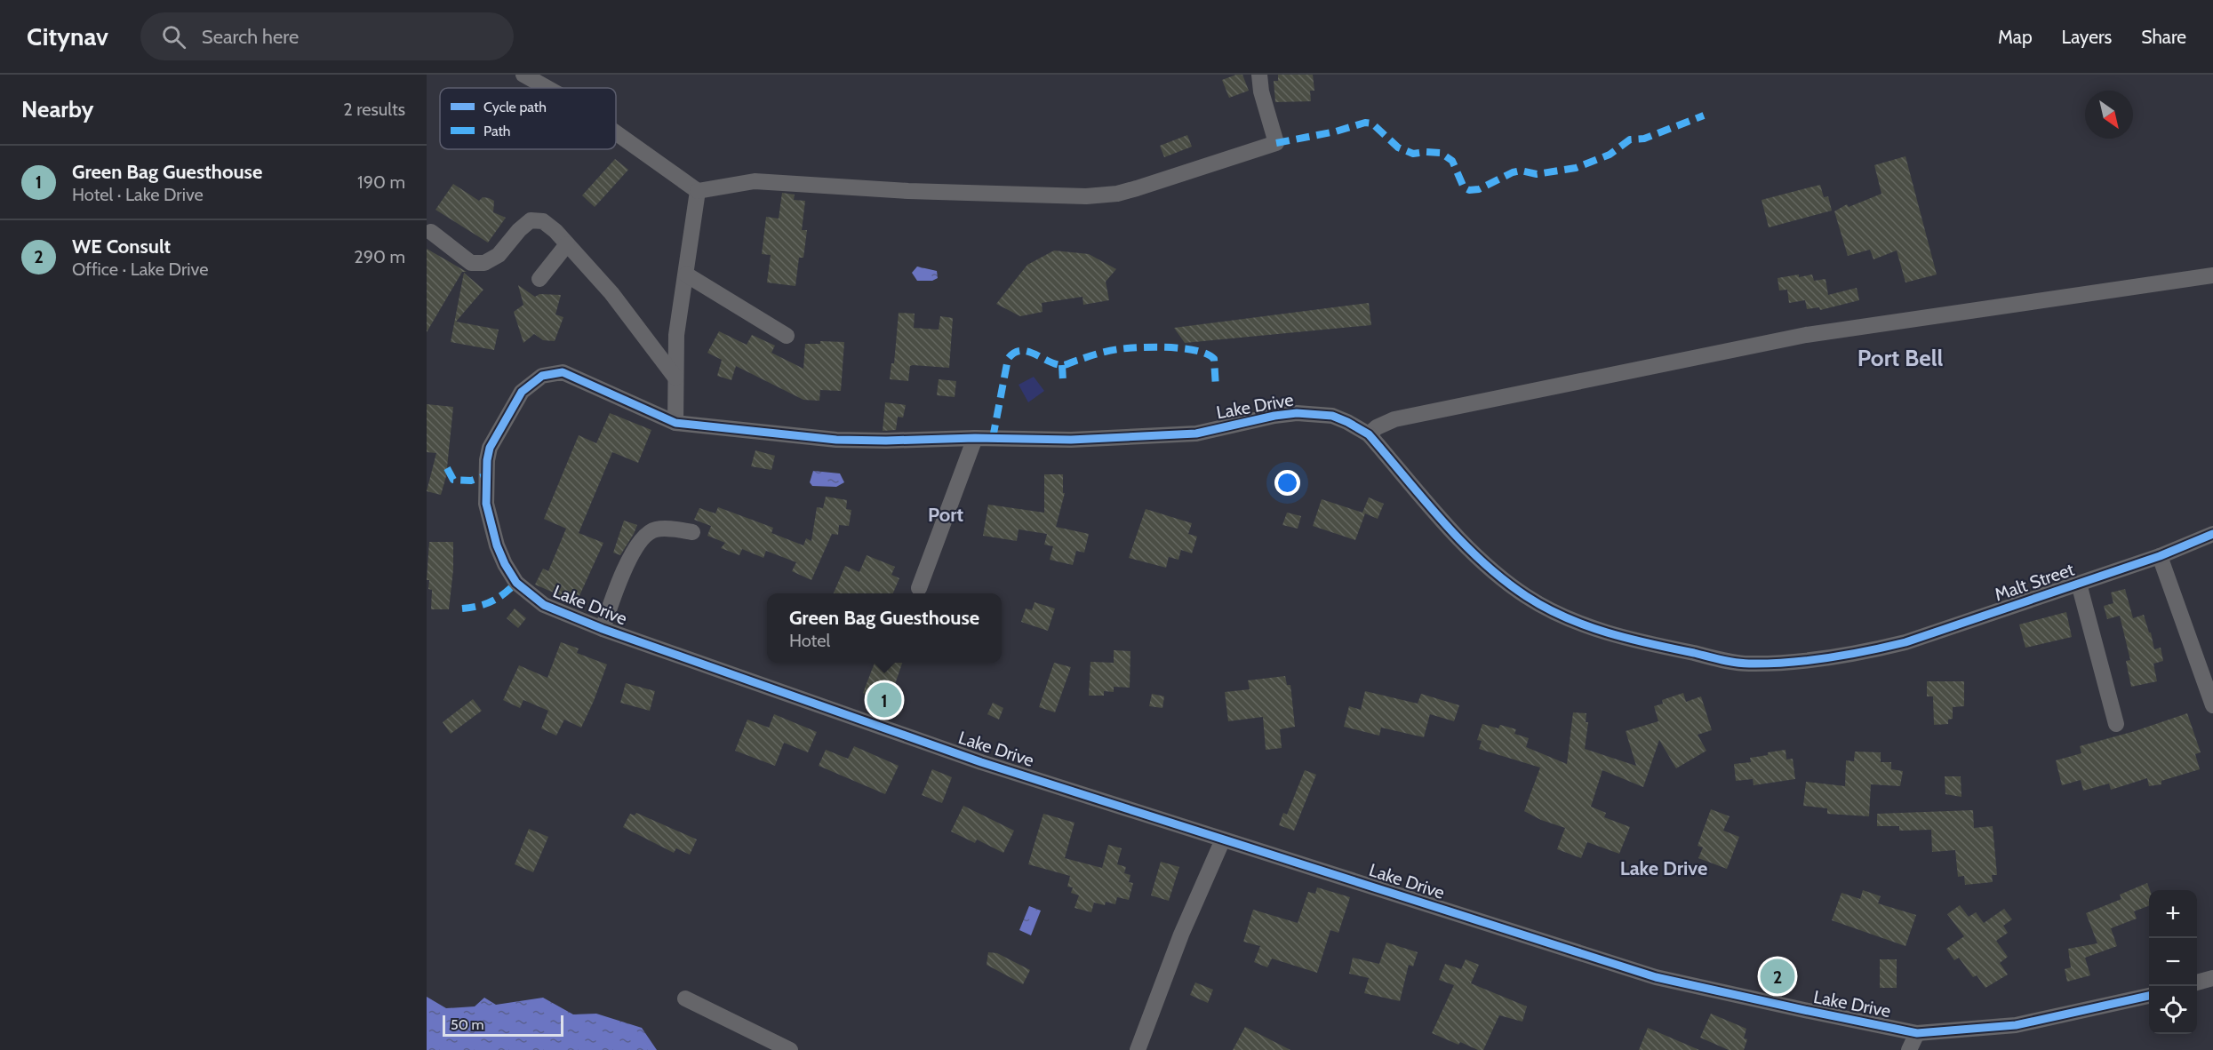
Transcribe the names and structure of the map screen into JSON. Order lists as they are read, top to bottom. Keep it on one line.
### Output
{"streets":{"street":["Lake Drive","Malt Street"]},"crossings":[["Lake Drive","Malt Street"]],"districts":["Port Bell","Port","Lake Drive"],"legend":["Cycle path","Path"],"scale_bar":"50 m","north":"bottom right","page":{"header":"Citynav","search":"Search here","nav":["Map","Layers","Share"],"heading":["Nearby","2 results"],"list":[{"mark":"1","name":"Green Bag Guesthouse","note":"Hotel · Lake Drive","value":"190 m"},{"mark":"2","name":"WE Consult","note":"Office · Lake Drive","value":"290 m"}],"popup":["Green Bag Guesthouse","Hotel"],"pins":["1","2"],"map_buttons":["+","−"],"scale":"50 m"}}
